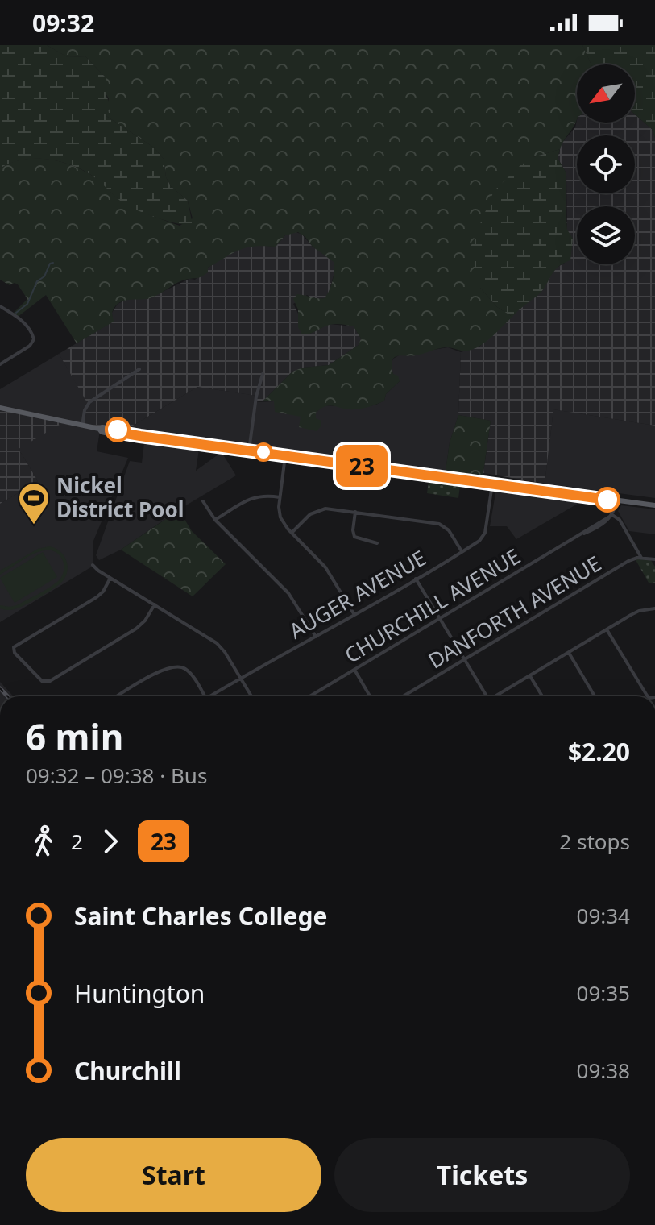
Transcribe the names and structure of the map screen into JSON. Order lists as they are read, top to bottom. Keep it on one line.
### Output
{"streets":{"street":["AUGER AVENUE","CHURCHILL AVENUE","DANFORTH AVENUE"]},"places":{"sports":["Nickel District Pool"]},"lines":["bus line 23"],"north":"bottom left","page":{"status":"09:32","on_map":"23","heading":["6 min","09:32 – 09:38 · Bus","$2.20"],"legs":["2","23","2 stops"],"list":[{"name":"Saint Charles College","value":"09:34"},{"name":"Huntington","value":"09:35"},{"name":"Churchill","value":"09:38"}],"buttons":["Start","Tickets"]}}
